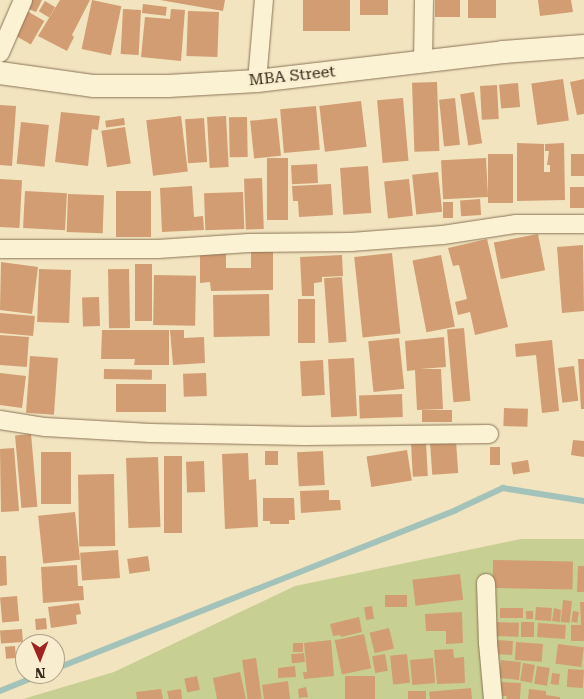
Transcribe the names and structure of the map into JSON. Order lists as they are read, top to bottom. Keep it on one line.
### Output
{"streets":{"street":["MBA Street"]},"north":"bottom"}
